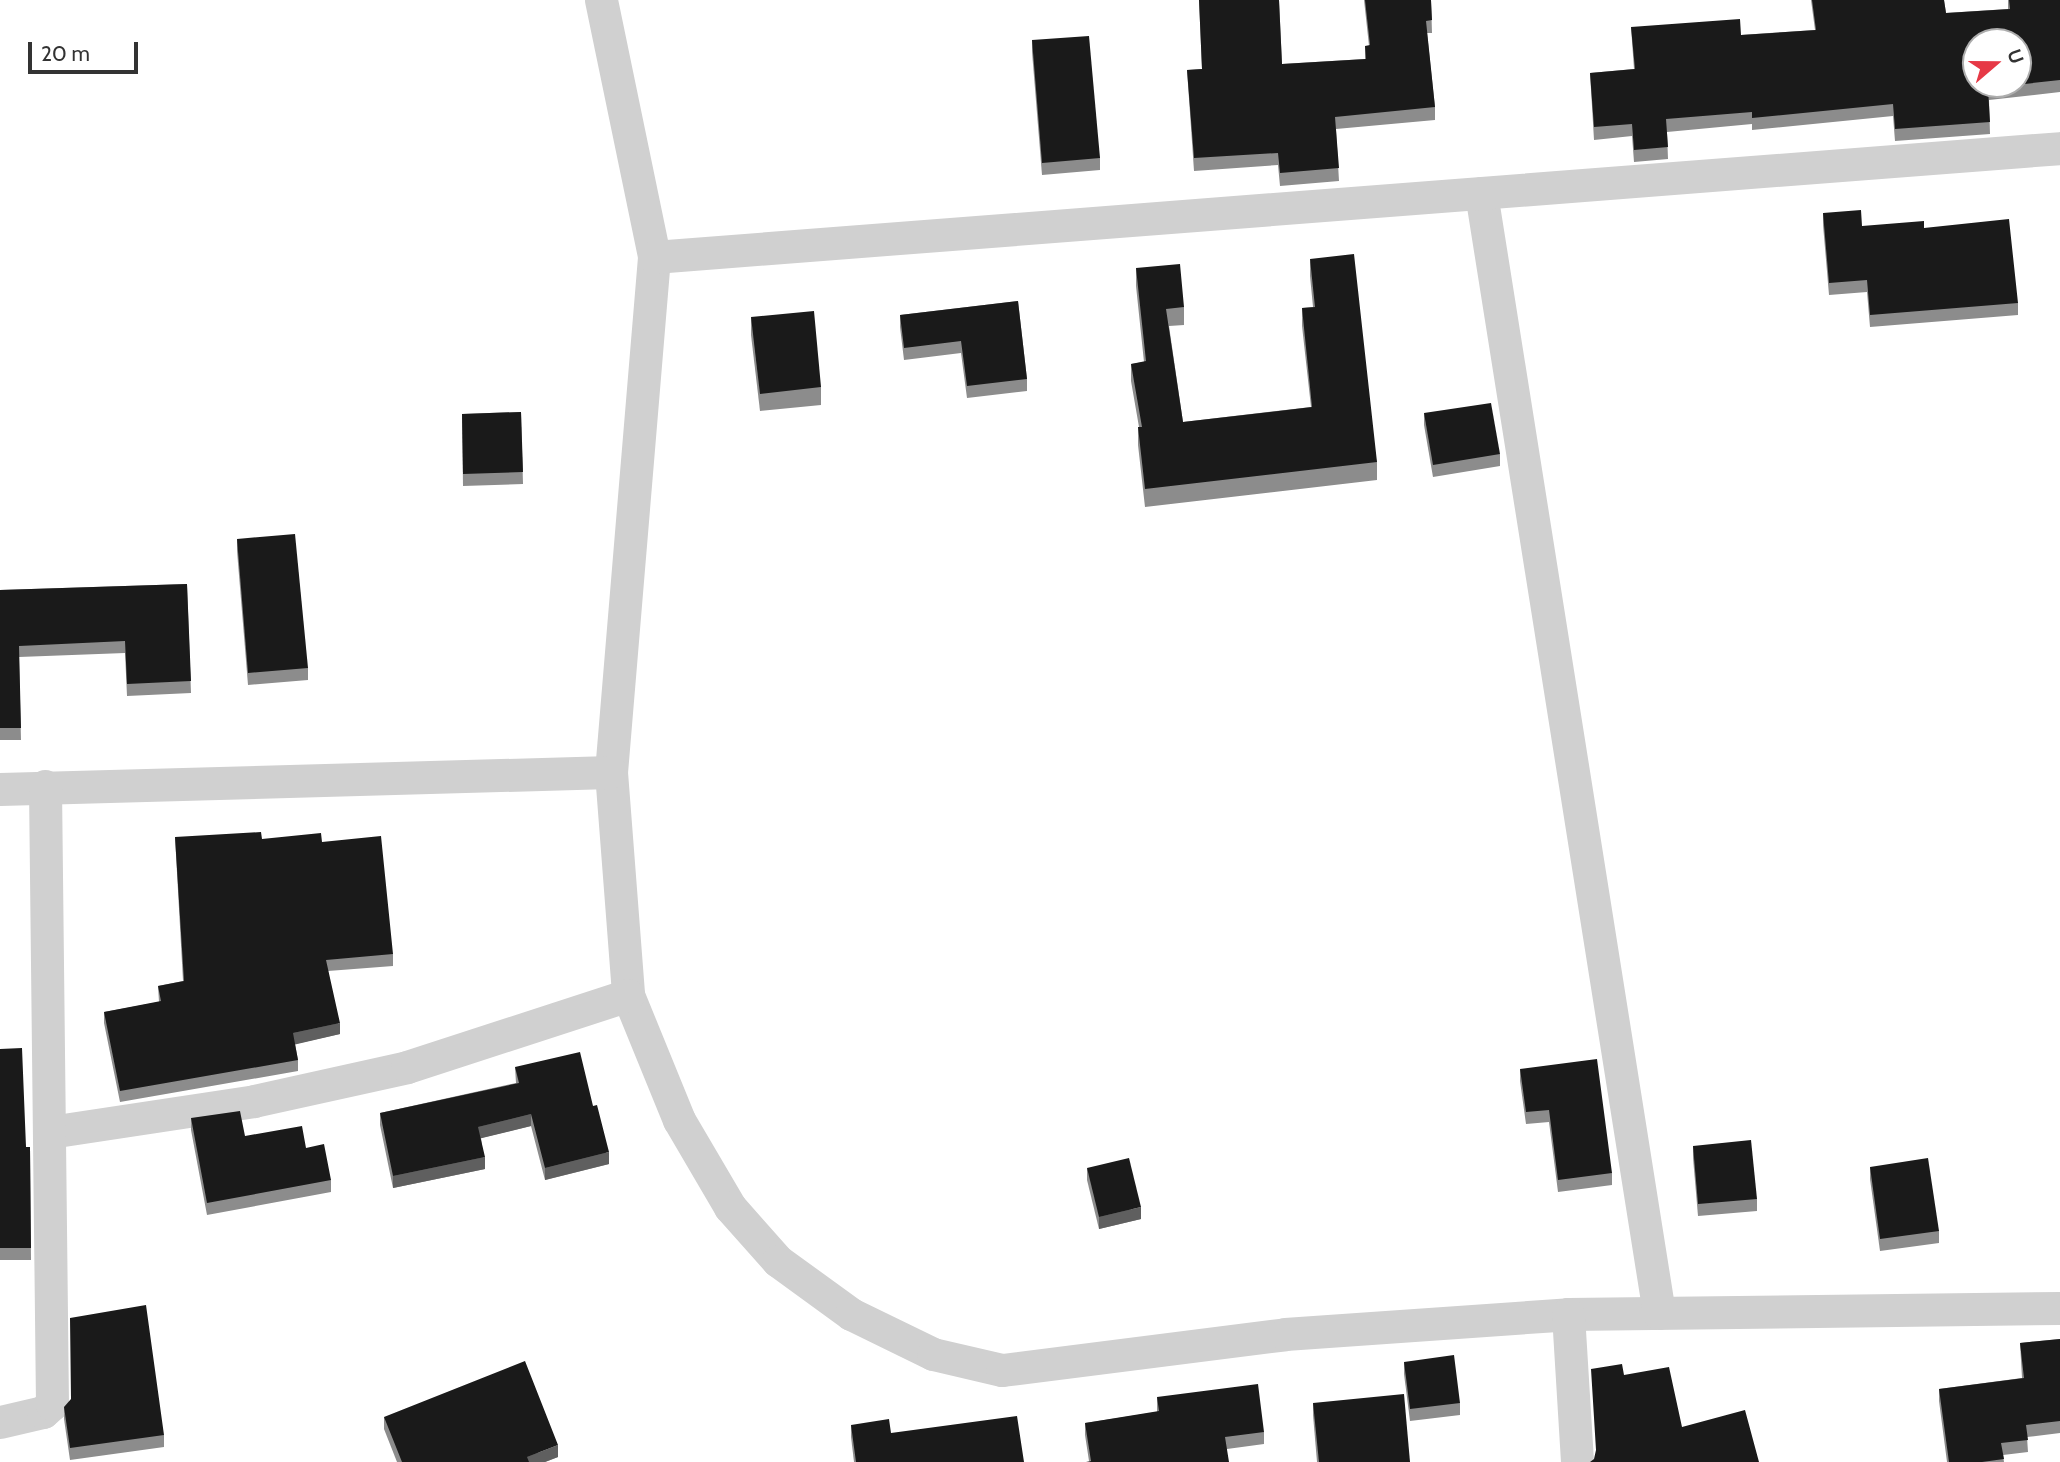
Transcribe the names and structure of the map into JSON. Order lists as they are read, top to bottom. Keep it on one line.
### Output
{"scale_bar":"20 m","north":"right"}
